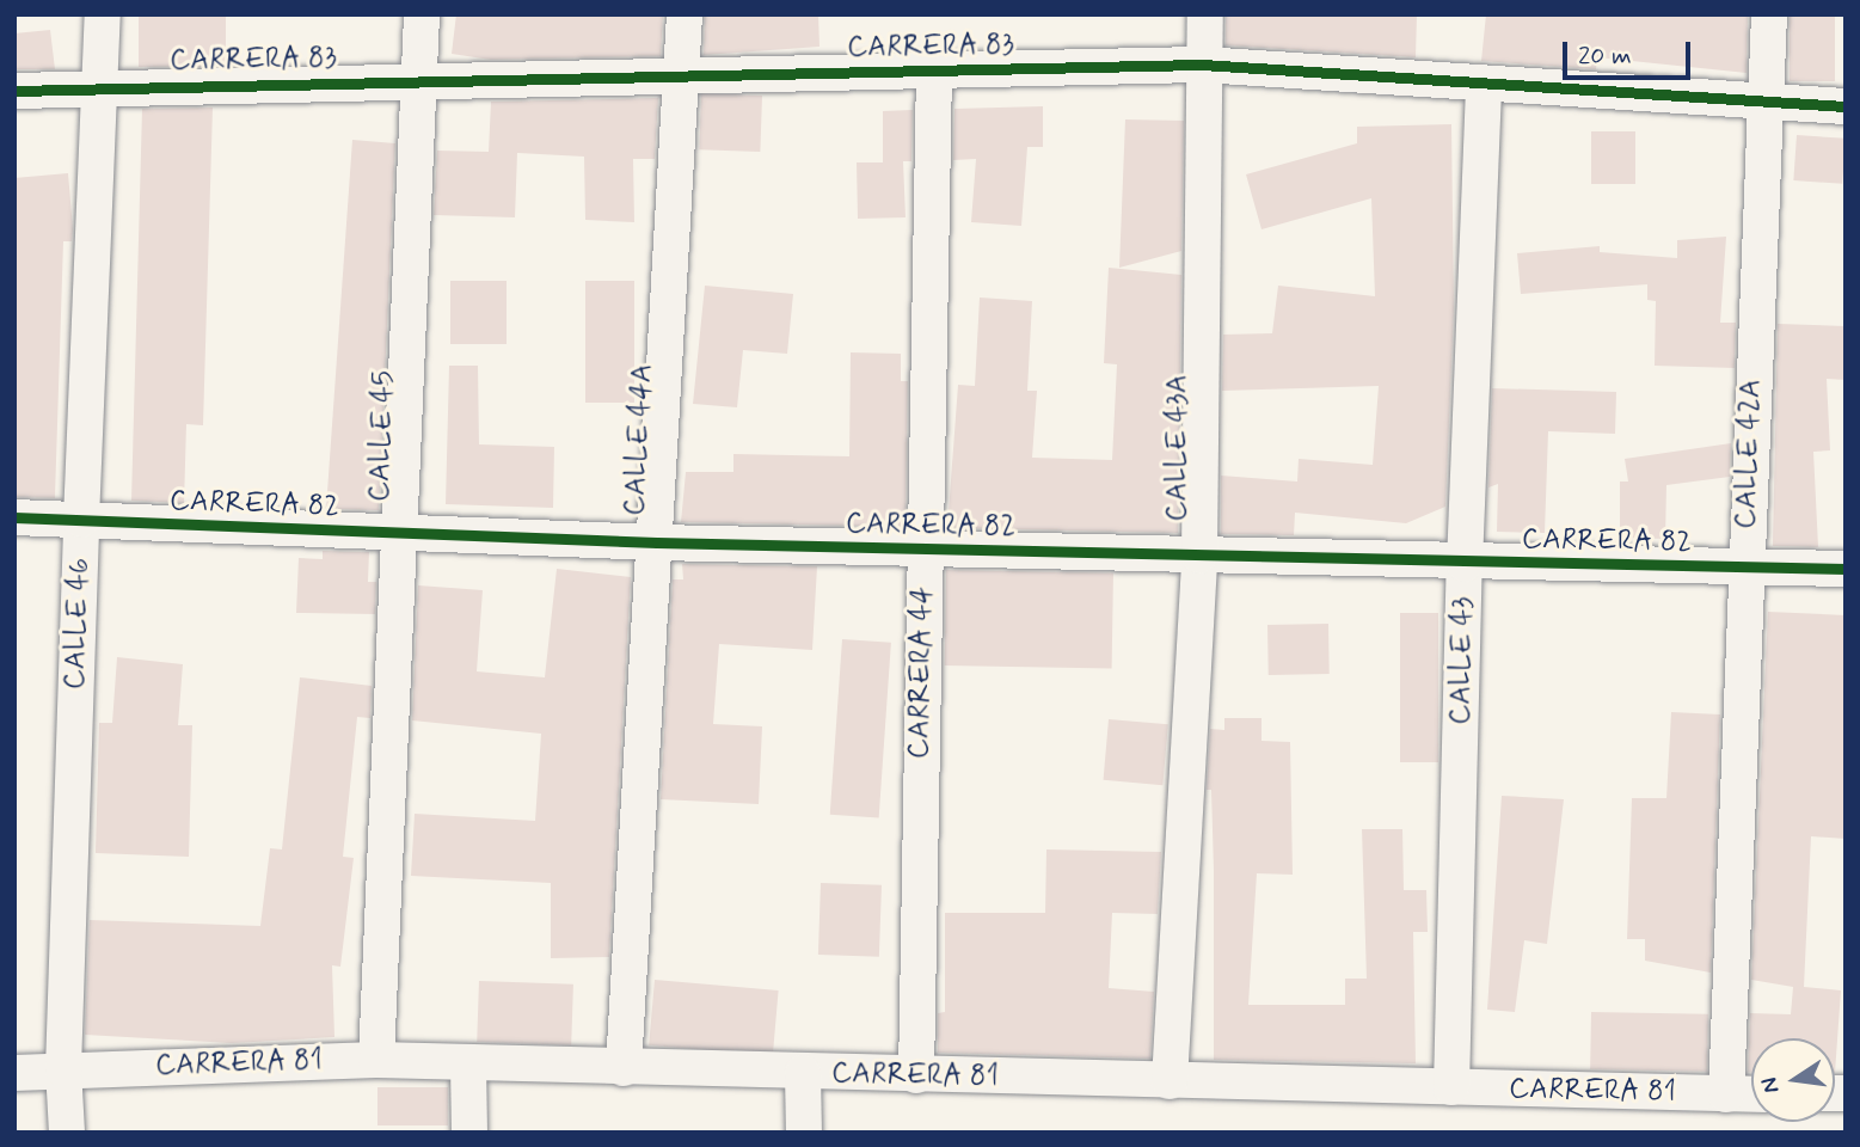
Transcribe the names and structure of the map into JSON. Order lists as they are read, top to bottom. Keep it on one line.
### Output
{"streets":{"street":["CARRERA 83","CALLE 45","CALLE 44A","CALLE 43A","CALLE 42A","CARRERA 82","CALLE 46","CALLE 43","CARRERA 44","CARRERA 81"]},"crossings":[["CARRERA 83","CALLE 45"],["CARRERA 83","CALLE 44A"],["CARRERA 83","CALLE 43A"],["CARRERA 83","CALLE 42A"],["CARRERA 83","CALLE 46"],["CARRERA 83","CALLE 43"],["CARRERA 83","CARRERA 44"],["CALLE 45","CARRERA 82"],["CALLE 45","CARRERA 81"],["CALLE 44A","CARRERA 82"],["CALLE 44A","CARRERA 81"],["CALLE 43A","CARRERA 82"],["CALLE 43A","CARRERA 81"],["CALLE 42A","CARRERA 82"],["CALLE 42A","CARRERA 81"],["CARRERA 82","CALLE 46"],["CARRERA 82","CALLE 43"],["CARRERA 82","CARRERA 44"],["CALLE 46","CARRERA 81"],["CALLE 43","CARRERA 81"],["CARRERA 44","CARRERA 81"]],"scale_bar":"20 m","north":"left"}
